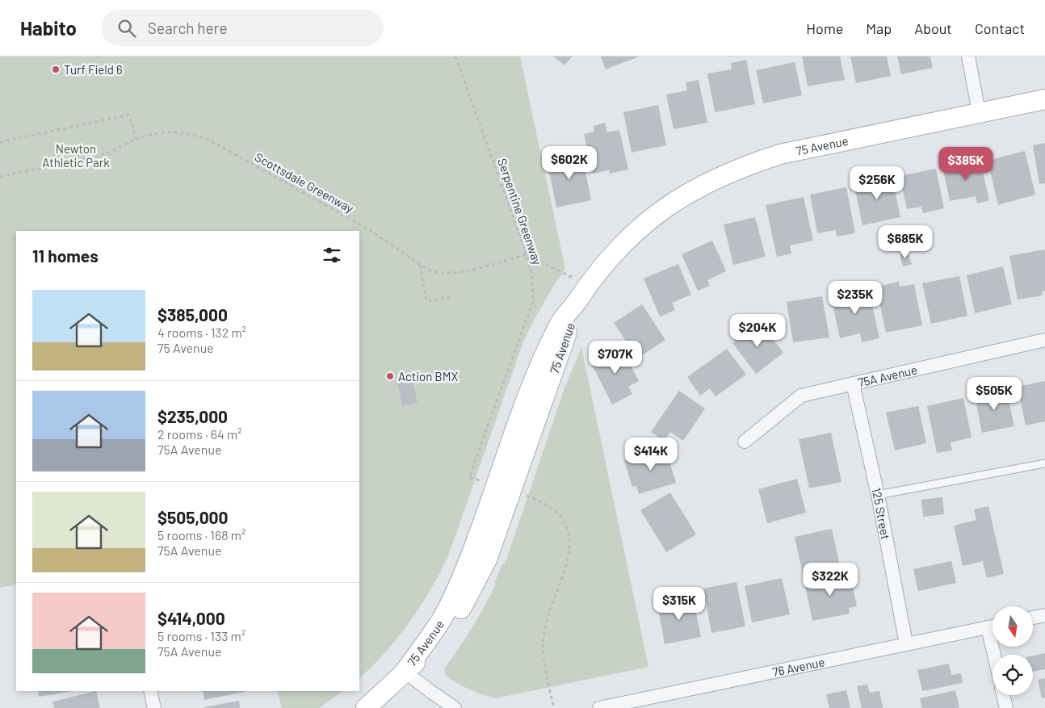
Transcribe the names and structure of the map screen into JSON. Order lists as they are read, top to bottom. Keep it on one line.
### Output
{"streets":{"street":["75 Avenue","75A Avenue","125 Street","76 Avenue"],"path":["Scottsdale Greenway","Serpentine Greenway"]},"crossings":[["Scottsdale Greenway","Serpentine Greenway"],["75A Avenue","125 Street"],["125 Street","76 Avenue"]],"parks":["Newton Athletic Park"],"places":["Turf Field 6","Action BMX"],"north":"bottom","page":{"header":"Habito","search":"Search here","nav":["Home","Map","About","Contact"],"price":["$602K","$385K","$256K","$685K","$235K","$204K","$707K","$505K","$414K","$322K","$315K"],"heading":"11 homes","list":[{"name":"$385,000","note":"4 rooms · 132 m² · 75 Avenue"},{"name":"$235,000","note":"2 rooms · 64 m² · 75A Avenue"},{"name":"$505,000","note":"5 rooms · 168 m² · 75A Avenue"},{"name":"$414,000","note":"5 rooms · 133 m² · 75A Avenue"}]}}
